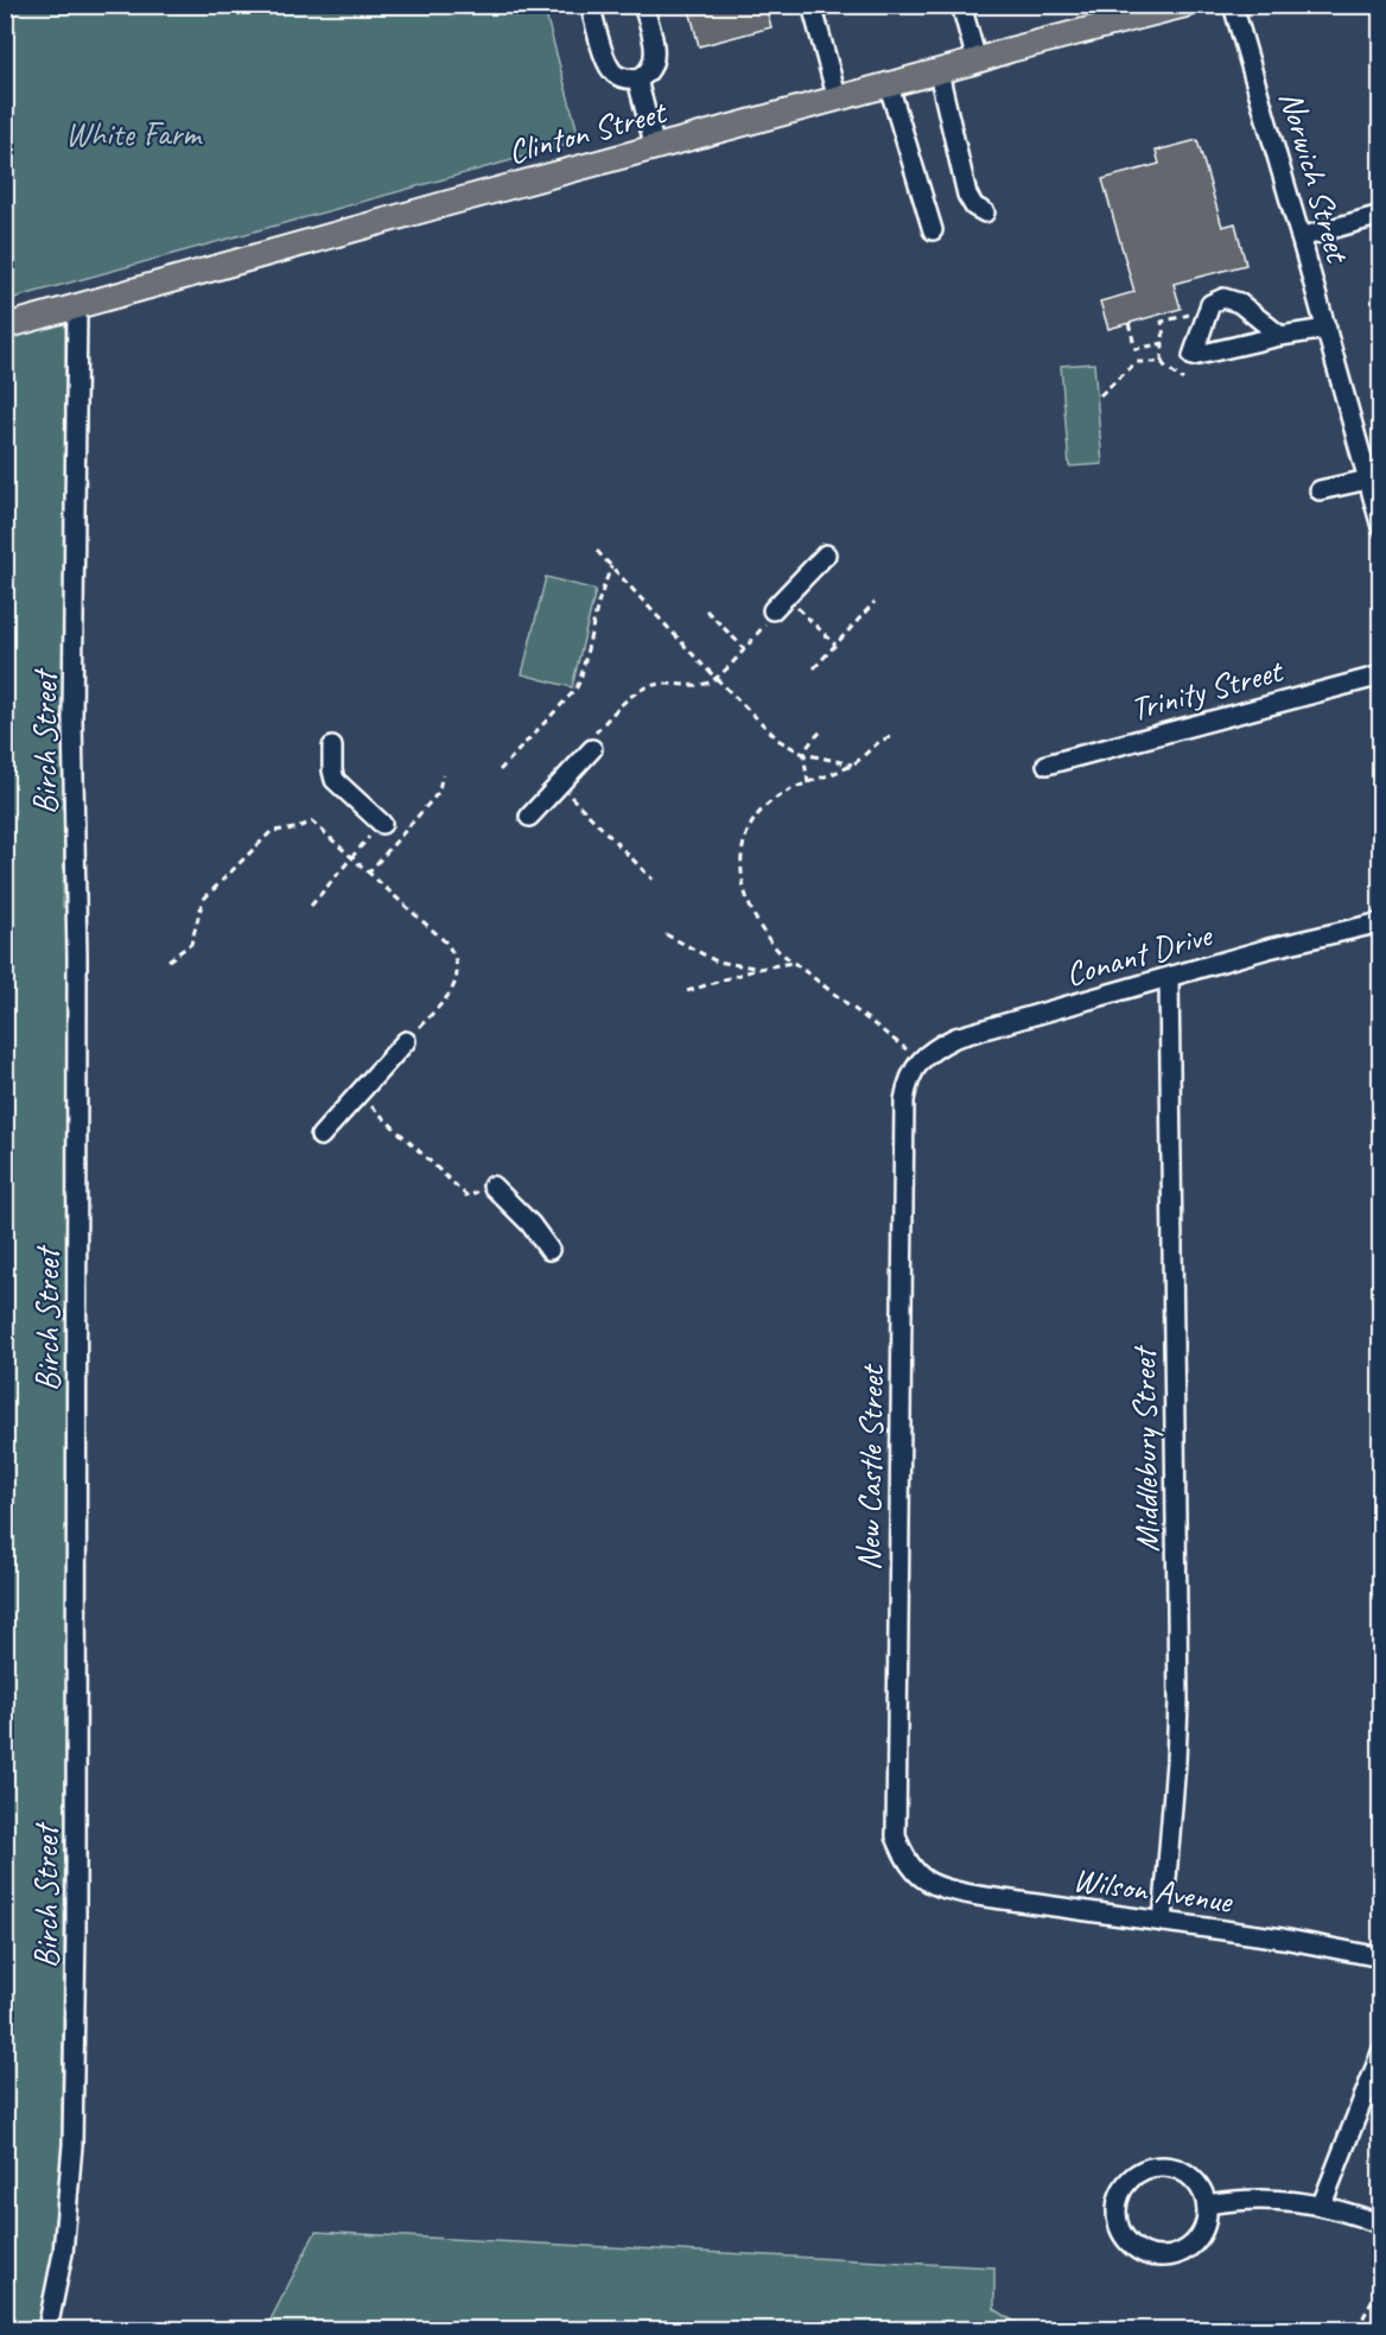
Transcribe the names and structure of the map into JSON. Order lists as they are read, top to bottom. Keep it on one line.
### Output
{"streets":{"main road":["Clinton Street"],"street":["Norwich Street","Trinity Street","Birch Street","Conant Drive","Middlebury Street","New Castle Street","Wilson Avenue"]},"crossings":[["Clinton Street","Birch Street"],["Conant Drive","Middlebury Street"],["Conant Drive","New Castle Street"],["Middlebury Street","Wilson Avenue"],["New Castle Street","Wilson Avenue"]],"parks":["White Farm"]}
